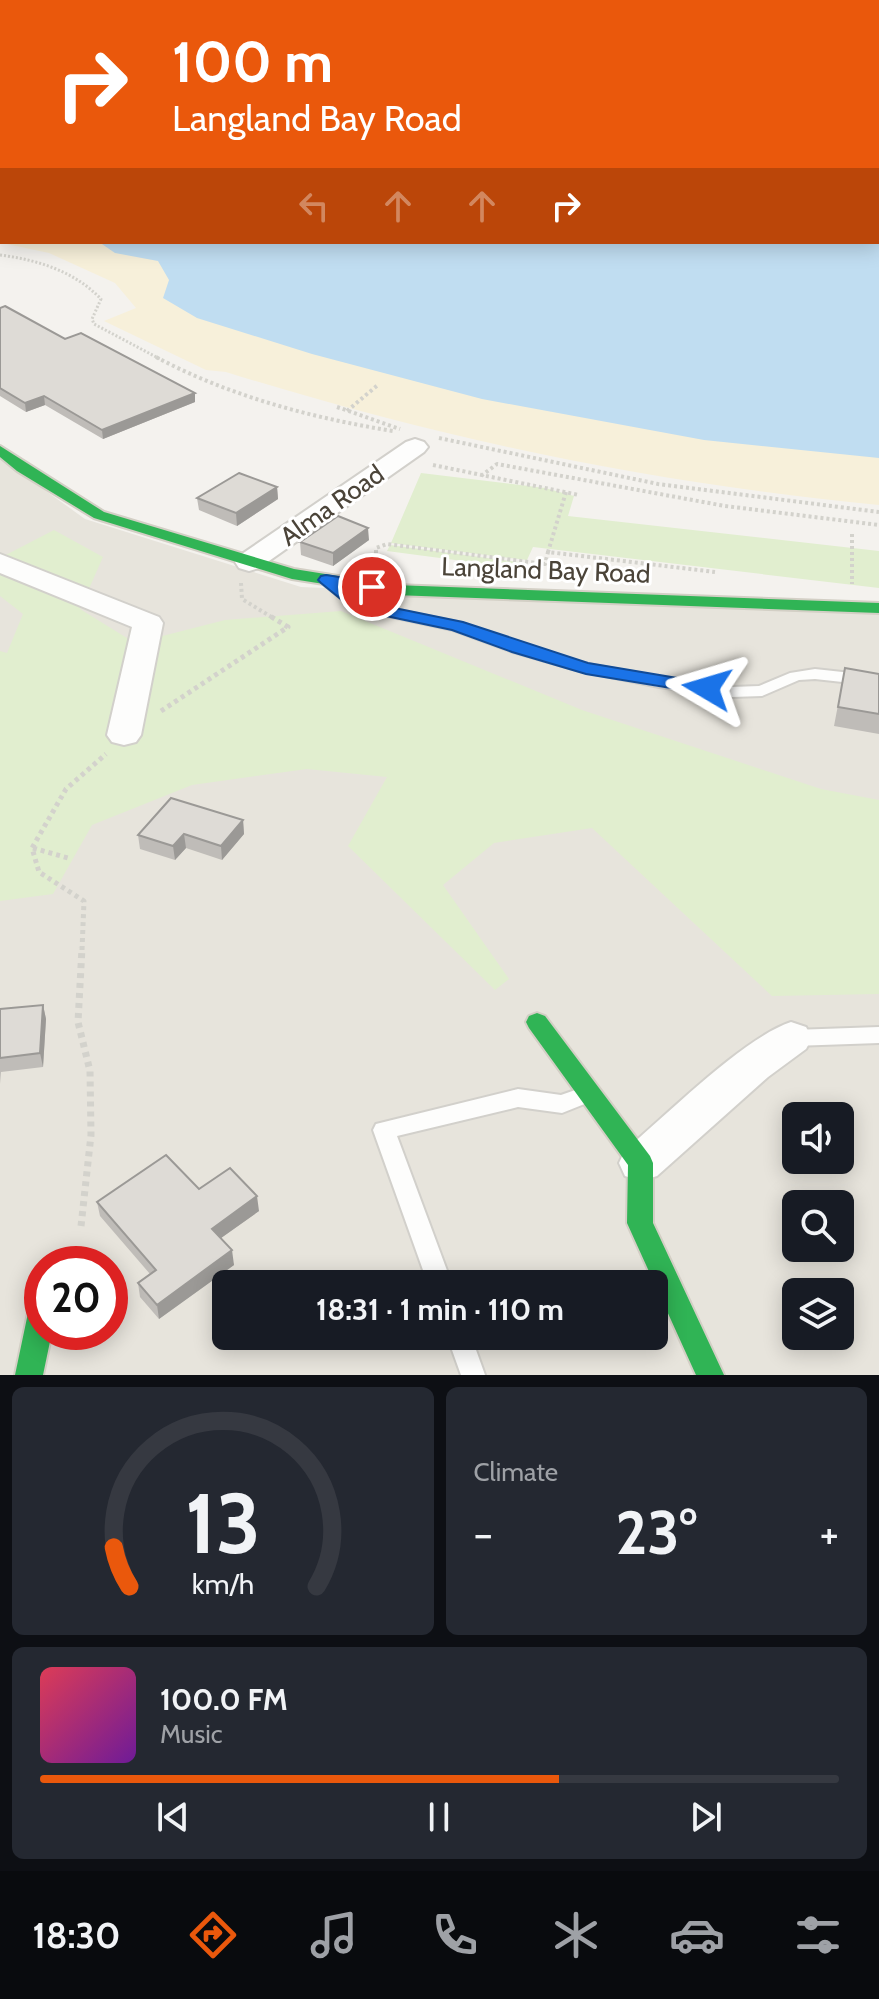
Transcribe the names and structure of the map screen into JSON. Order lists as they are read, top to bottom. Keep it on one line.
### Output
{"streets":{"street":["Alma Road","Langland Bay Road"]},"crossings":[["Alma Road","Langland Bay Road"]],"page":{"turn":["100 m","Langland Bay Road"],"limit":"20","trip":"18:31 · 1 min · 110 m","tile":"Climate","heat":["−","23°","+"],"song":["100.0 FM","Music"],"tabs":"18:30","gauge":["13","km/h"]}}
